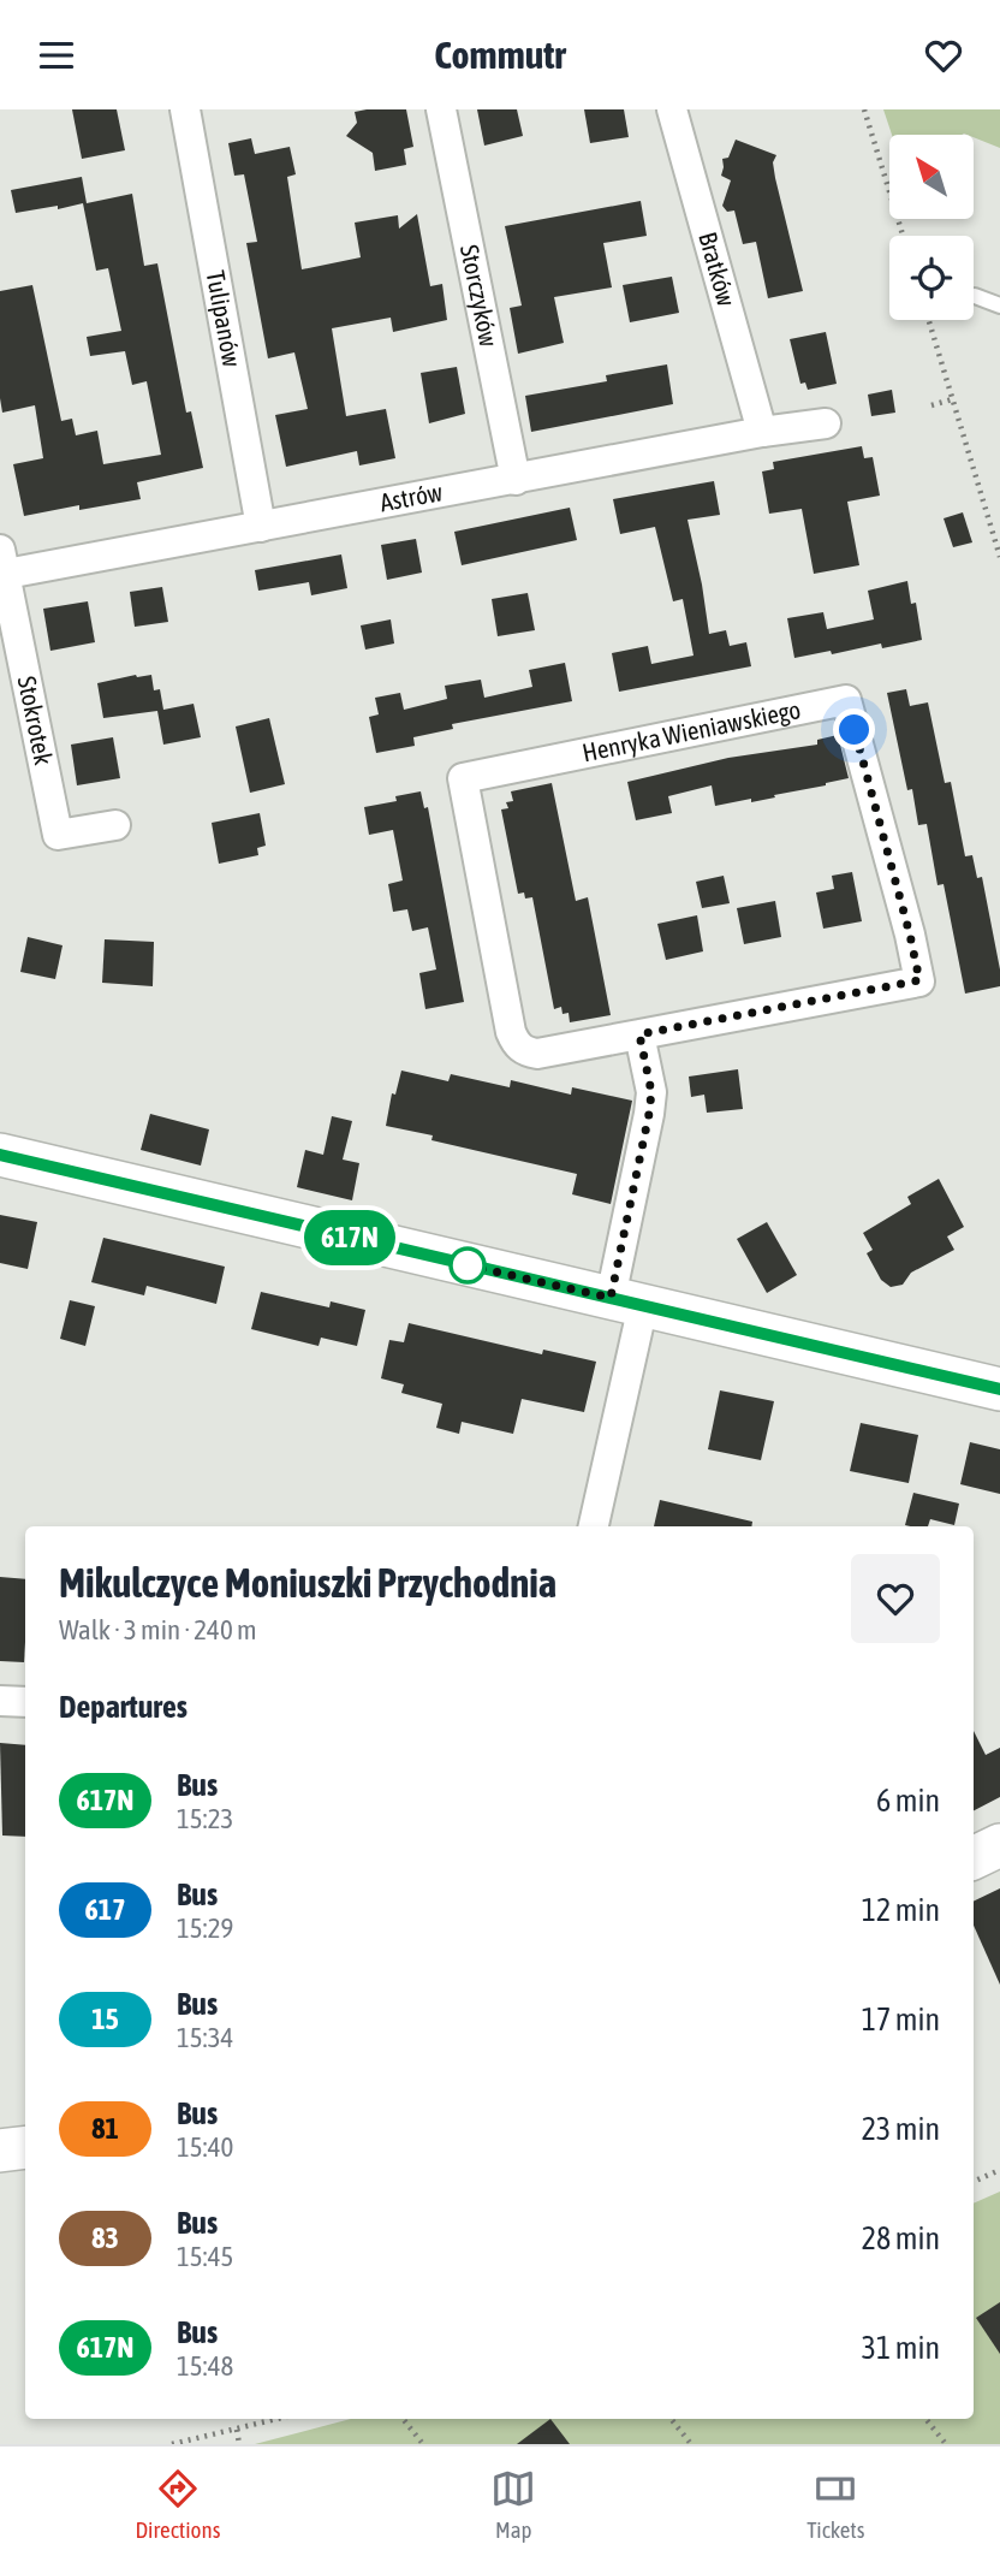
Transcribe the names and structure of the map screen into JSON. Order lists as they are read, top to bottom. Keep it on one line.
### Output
{"streets":{"street":["Bratków","Storczyków","Tulipanów","Astrów","Stokrotek","Henryka Wieniawskiego"]},"crossings":[["Bratków","Astrów"],["Storczyków","Astrów"],["Tulipanów","Astrów"],["Astrów","Stokrotek"]],"lines":["bus line 617N"],"north":"top left","page":{"header":"Commutr","on_map":"617N","heading":[["Mikulczyce Moniuszki Przychodnia","Walk · 3 min · 240 m"],"Departures"],"list":[{"mark":"617N","name":"Bus","note":"15:23","value":"6 min"},{"mark":"617","name":"Bus","note":"15:29","value":"12 min"},{"mark":"15","name":"Bus","note":"15:34","value":"17 min"},{"mark":"81","name":"Bus","note":"15:40","value":"23 min"},{"mark":"83","name":"Bus","note":"15:45","value":"28 min"},{"mark":"617N","name":"Bus","note":"15:48","value":"31 min"}],"tabs":["Directions","Map","Tickets"]}}
